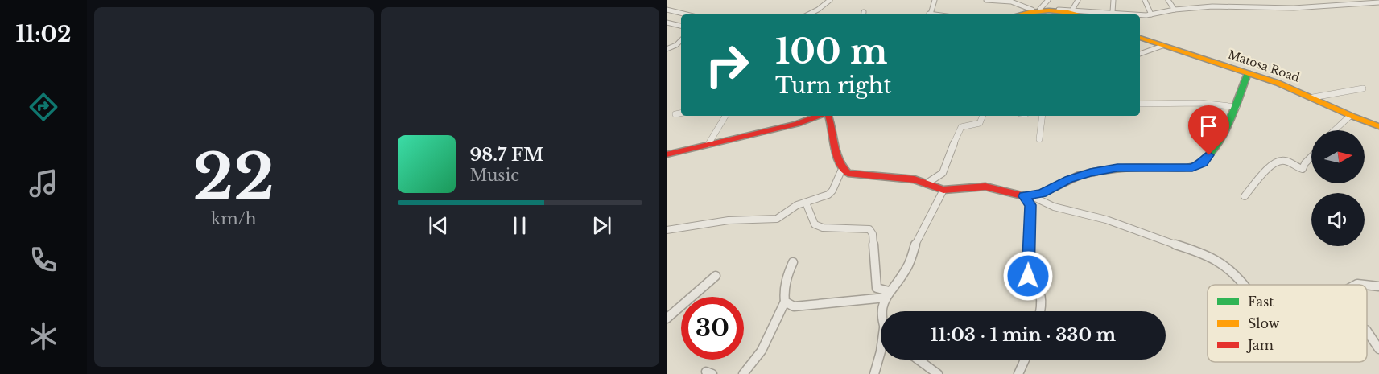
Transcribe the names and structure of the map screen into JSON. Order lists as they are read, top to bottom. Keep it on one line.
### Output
{"streets":{"street":["Matosa Road"]},"legend":["Fast","Slow","Jam"],"north":"right","page":{"tabs":"11:02","tile":["22","km/h"],"turn":["100 m","Turn right"],"song":["98.7 FM","Music"],"limit":"30","trip":"11:03 · 1 min · 330 m"}}
